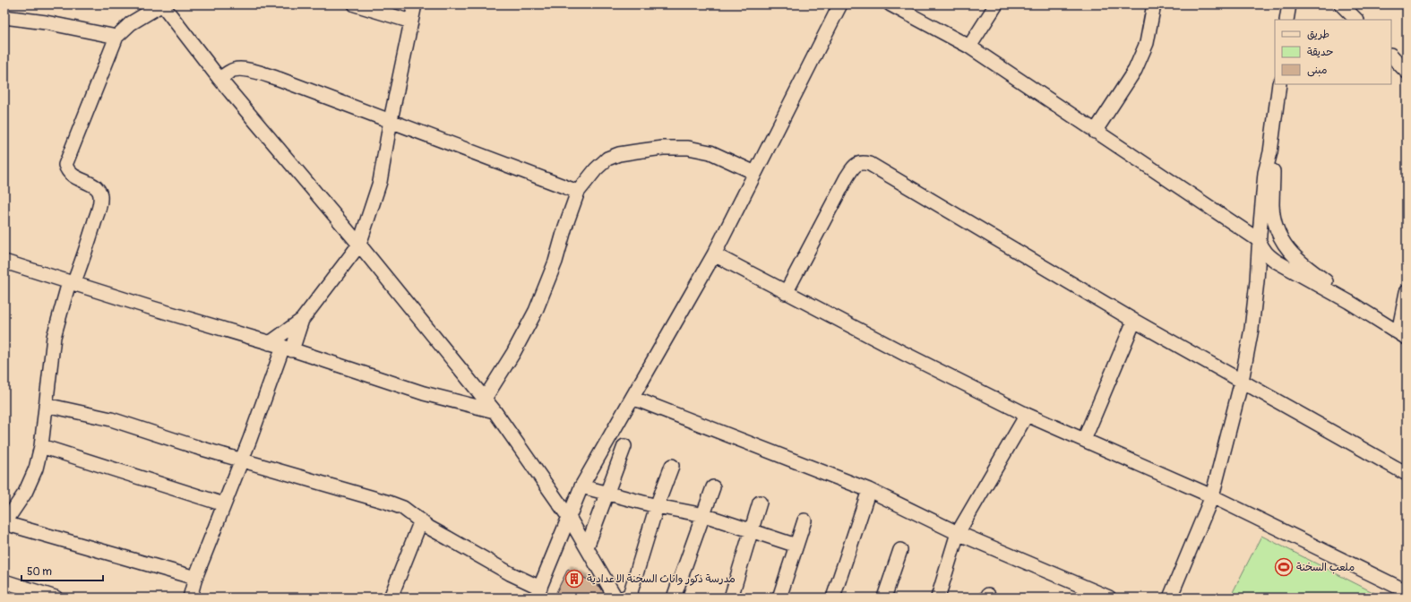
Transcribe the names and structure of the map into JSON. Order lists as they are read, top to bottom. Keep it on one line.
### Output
{"places":{"sports":["ملعب السخنة"],"building":["مدرسة ذكور واناث السخنة الاعدادية"]},"legend":["طريق","حديقة","مبنى"],"scale_bar":"50 m"}
